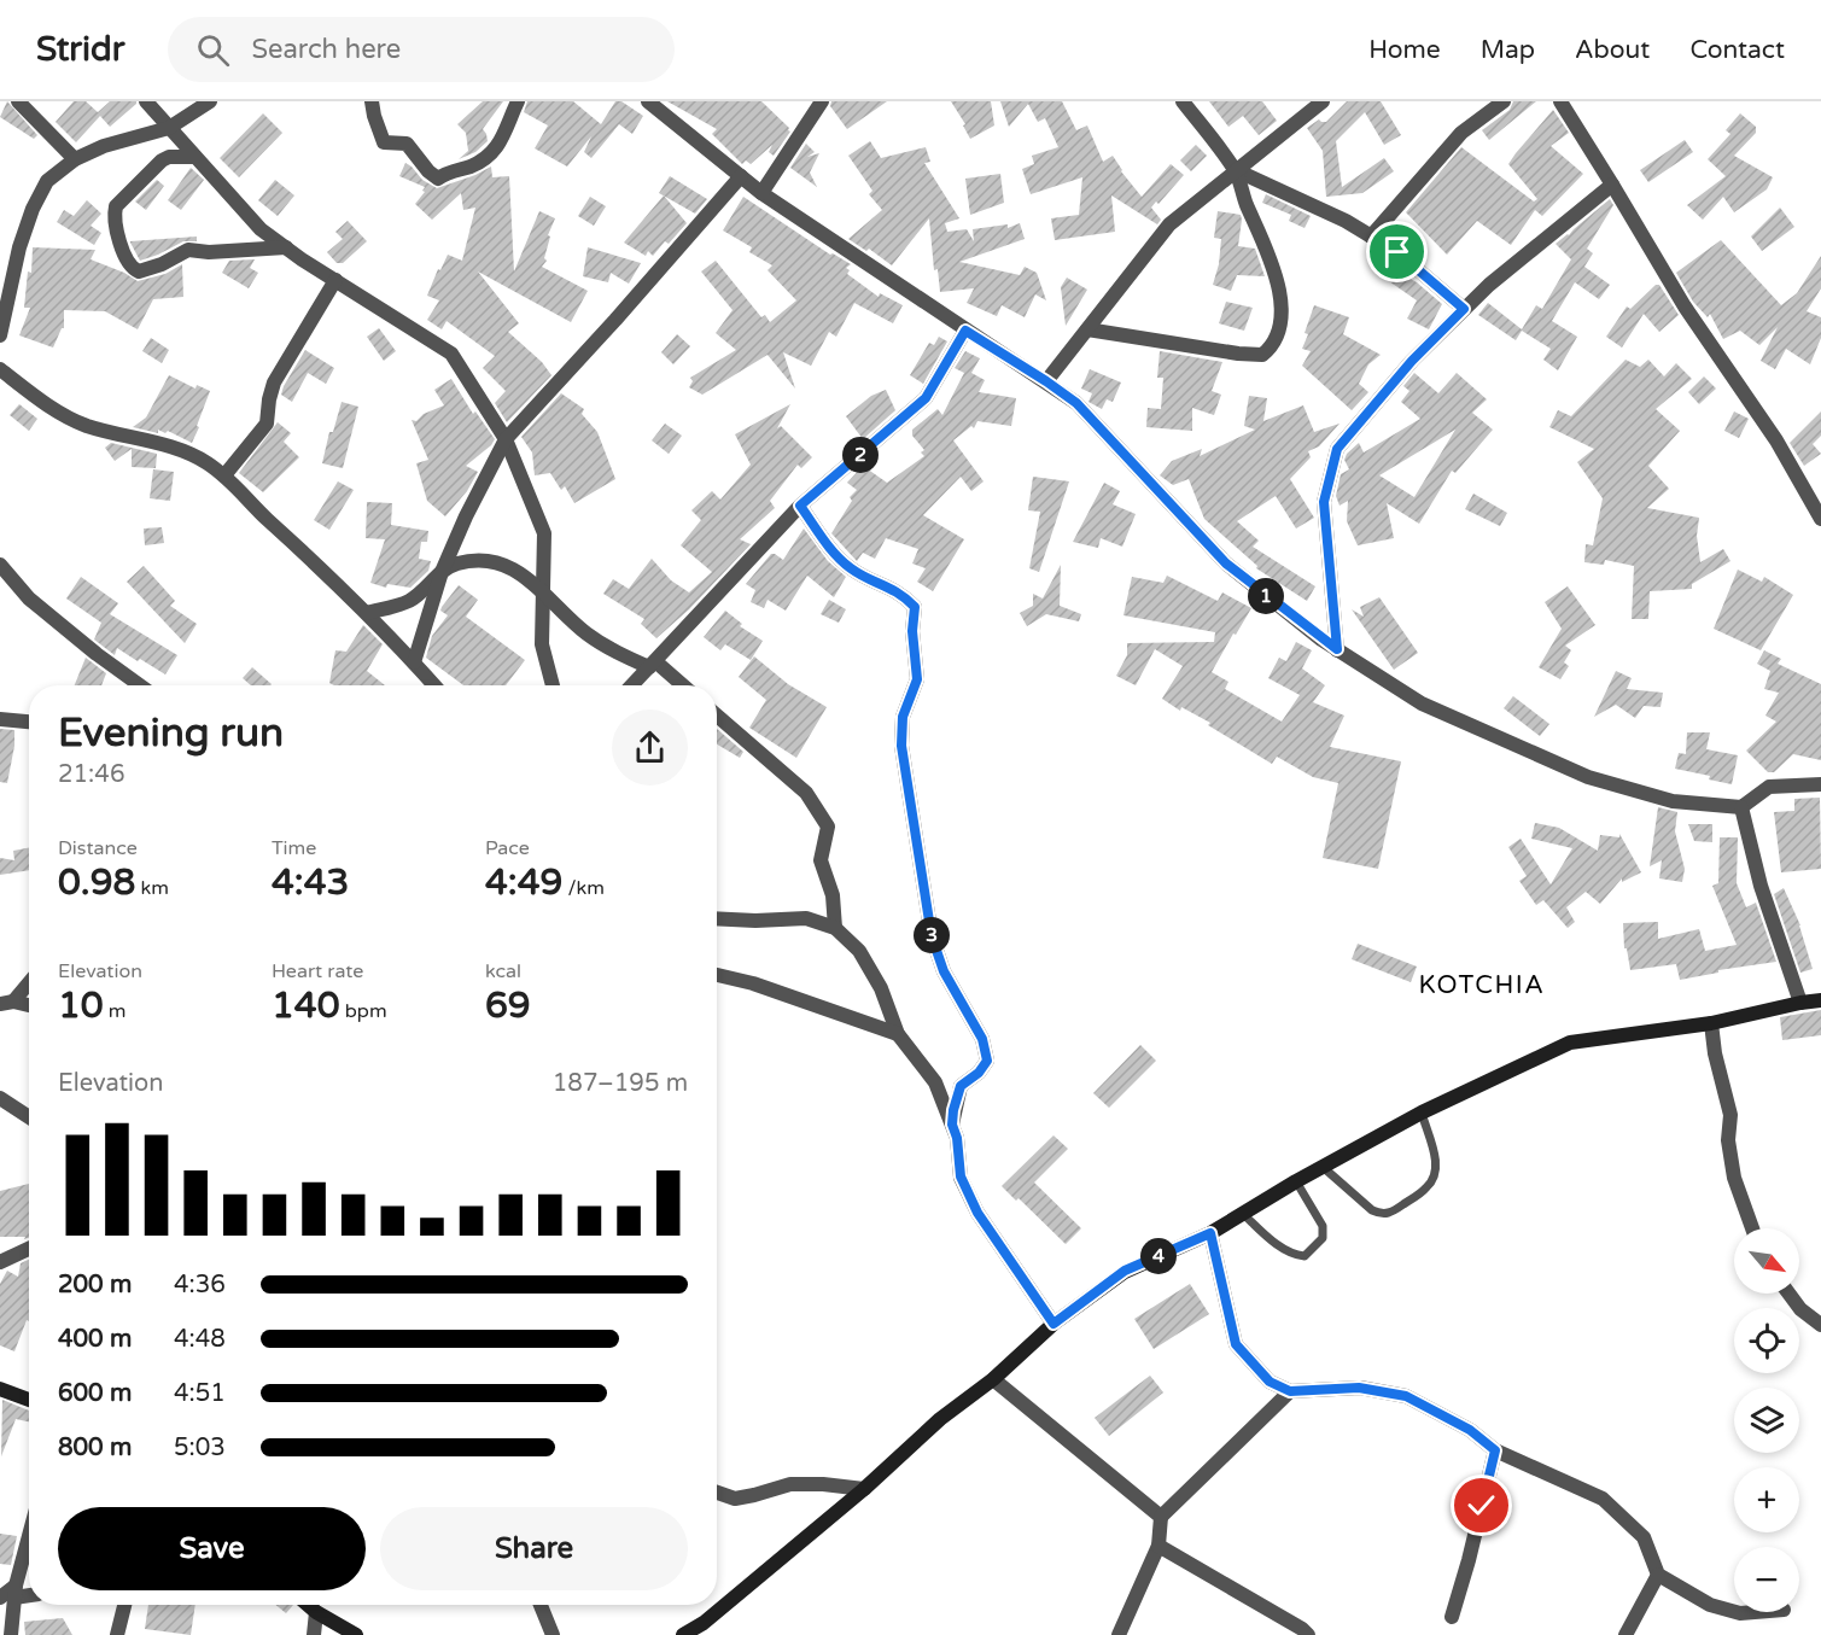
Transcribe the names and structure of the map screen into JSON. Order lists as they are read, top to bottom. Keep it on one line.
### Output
{"districts":["KOTCHIA"],"north":"bottom right","page":{"header":"Stridr","search":"Search here","nav":["Home","Map","About","Contact"],"pins":["2","1","3","4"],"heading":["Evening run","21:46"],"stats":[["Distance","0.98 km"],["Time","4:43"],["Pace","4:49 /km"],["Elevation","10 m"],["Heart rate","140 bpm"],["kcal","69"]],"chart":["Elevation","187–195 m"],"map_buttons":["+","−"],"list":[{"name":"200 m","note":"4:36"},{"name":"400 m","note":"4:48"},{"name":"600 m","note":"4:51"},{"name":"800 m","note":"5:03"}],"buttons":["Save","Share"]}}
